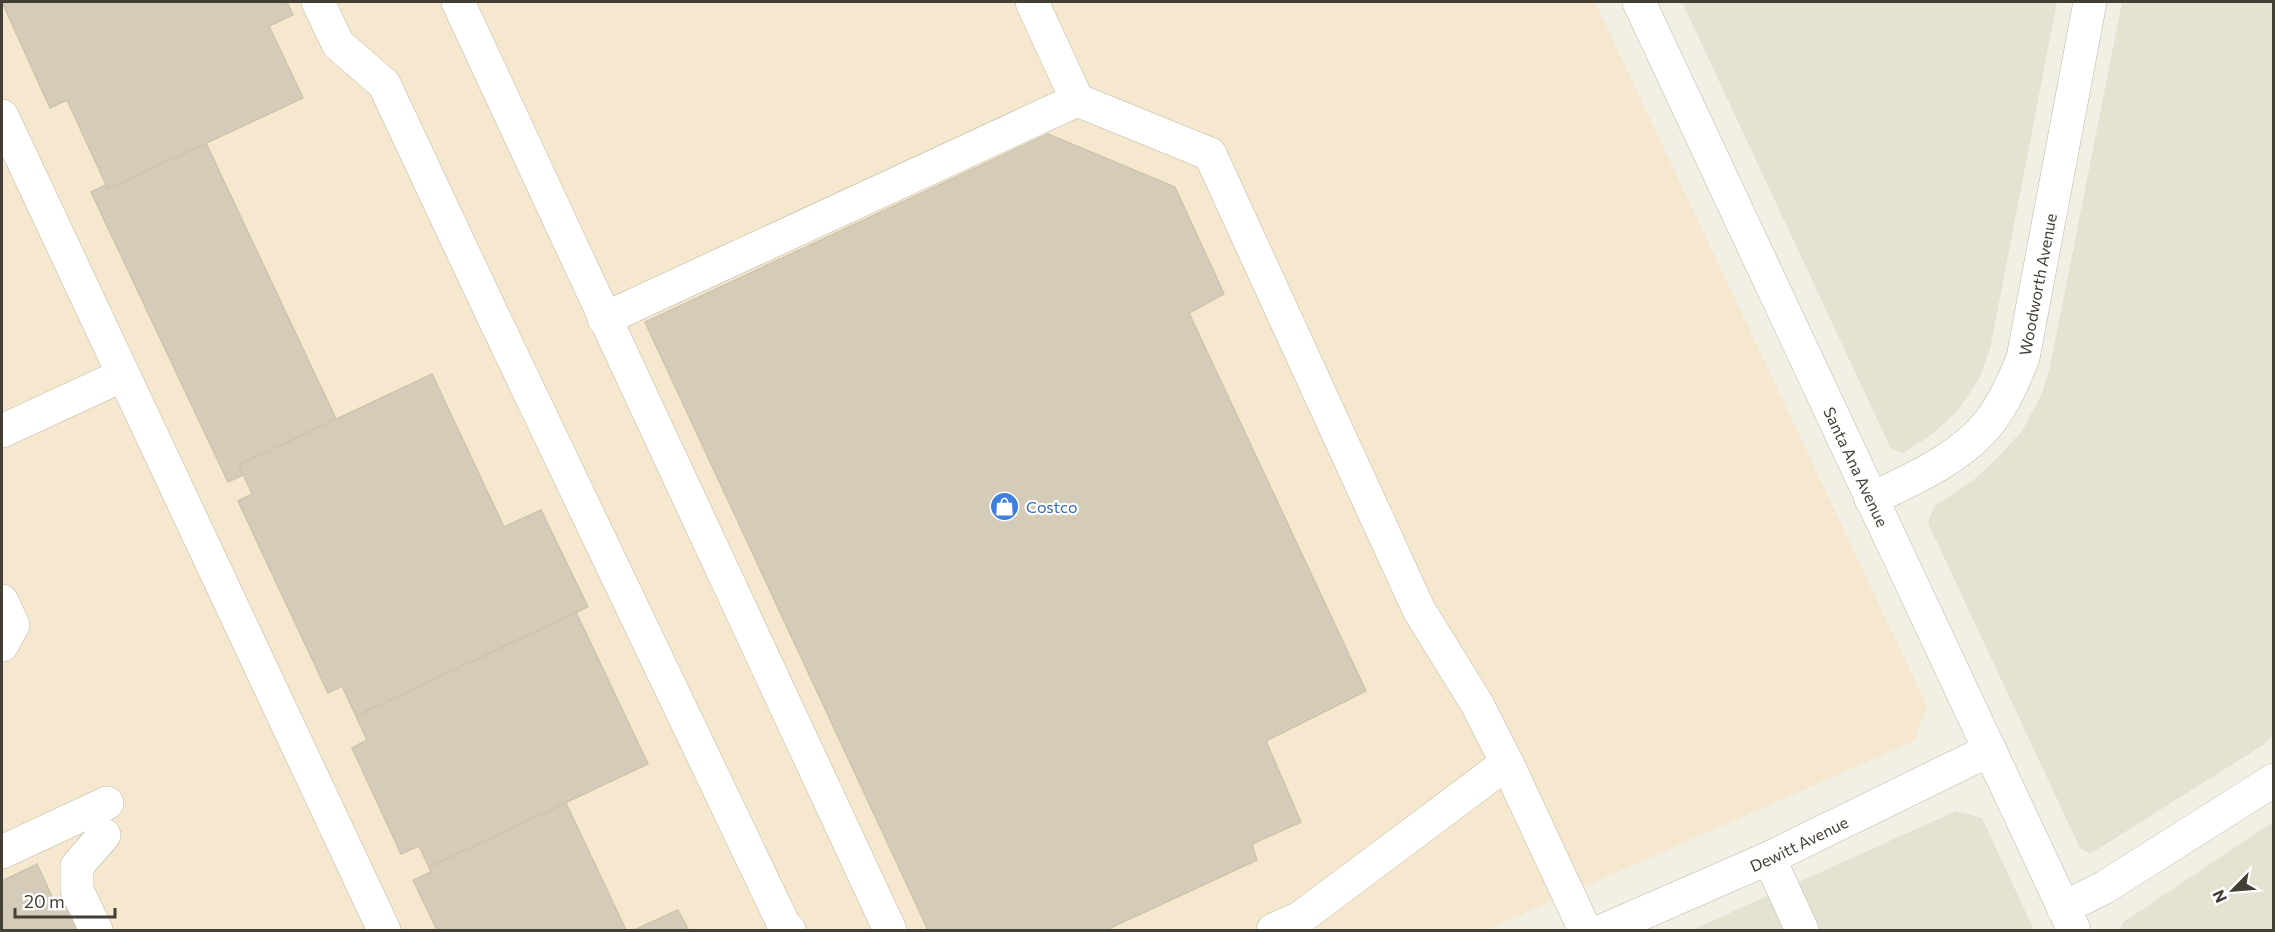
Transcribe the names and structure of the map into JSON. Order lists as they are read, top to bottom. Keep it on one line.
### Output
{"streets":{"street":["Woodworth Avenue","Santa Ana Avenue","Dewitt Avenue"]},"crossings":[["Woodworth Avenue","Santa Ana Avenue"],["Santa Ana Avenue","Dewitt Avenue"]],"places":{"shop":["Costco"]},"scale_bar":"20 m","north":"bottom left"}
